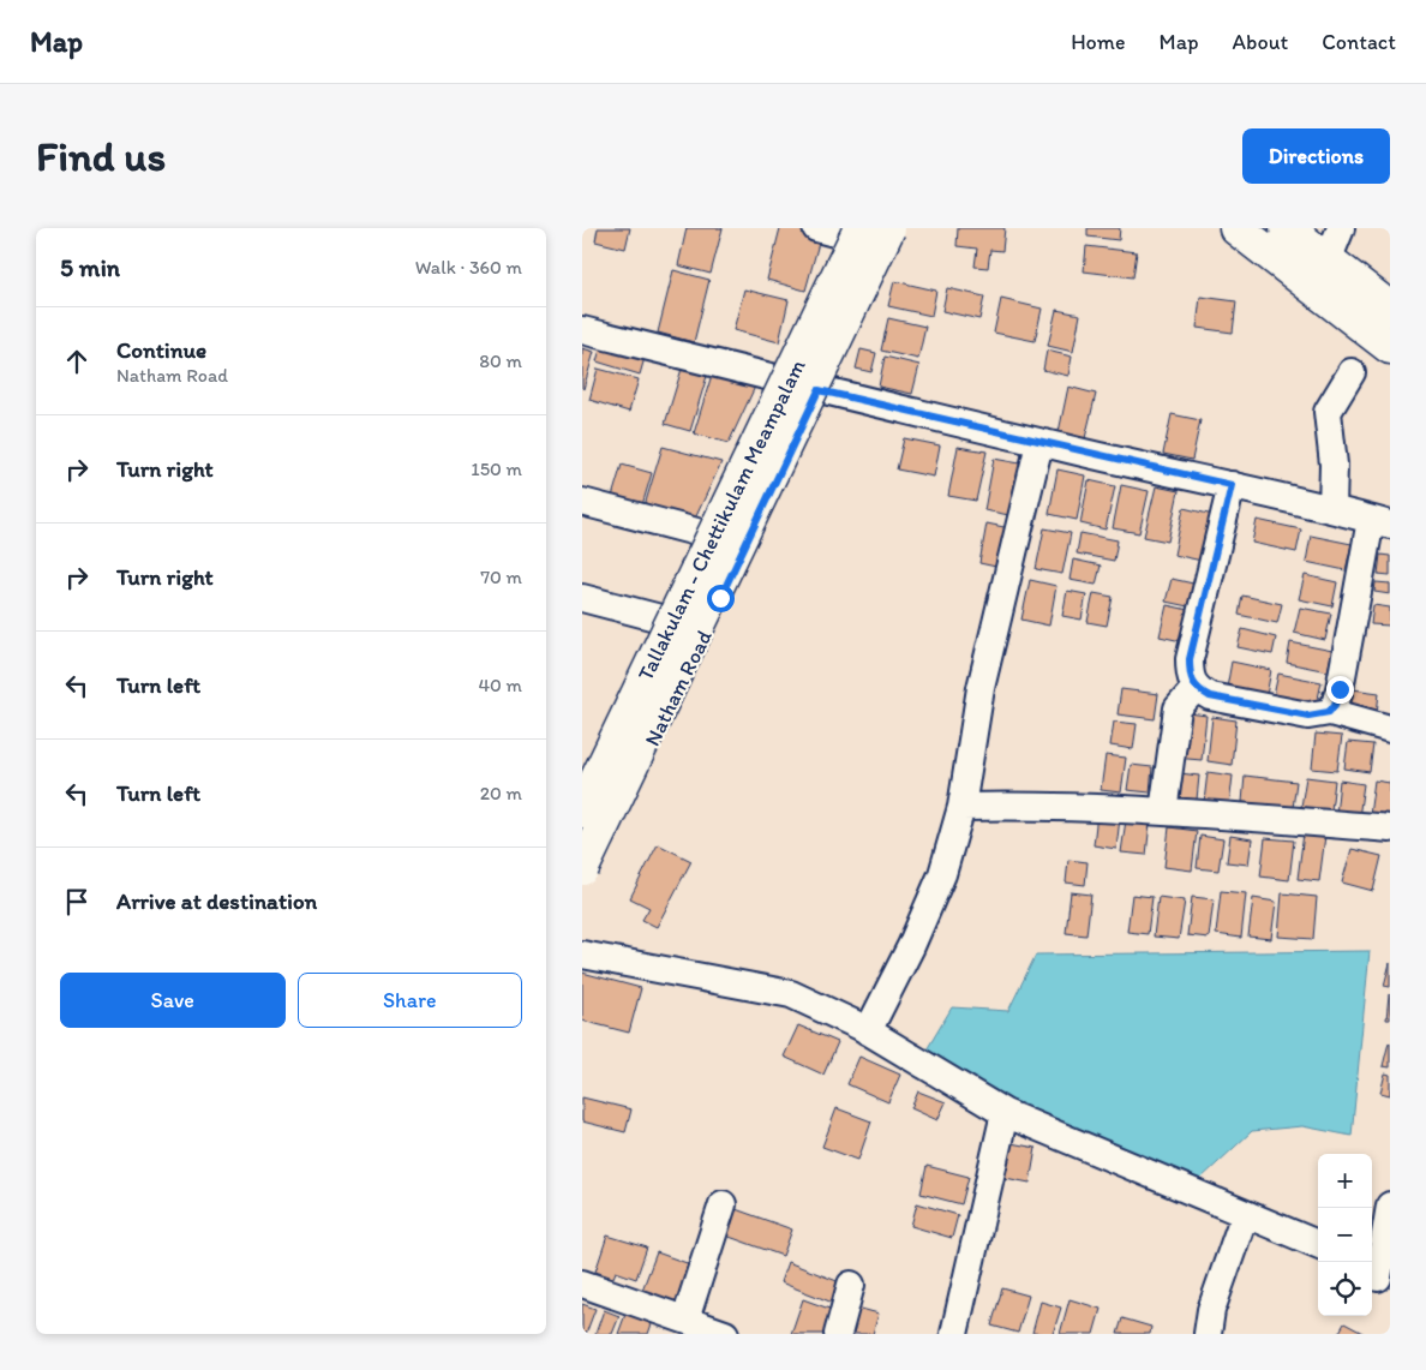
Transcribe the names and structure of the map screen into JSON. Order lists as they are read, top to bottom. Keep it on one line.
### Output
{"streets":{"main road":["Tallakulam - Chettikulam Meampalam","Natham Road"]},"crossings":[["Tallakulam - Chettikulam Meampalam","Natham Road"]],"page":{"header":"Map","nav":["Home","Map","About","Contact"],"buttons":["Directions",["Save","Share"]],"title":"Find us","heading":["5 min","Walk · 360 m"],"list":[["Continue","Natham Road","80 m"],["Turn right","150 m"],["Turn right","70 m"],["Turn left","40 m"],["Turn left","20 m"],"Arrive at destination"],"map_buttons":["+","−"]}}
